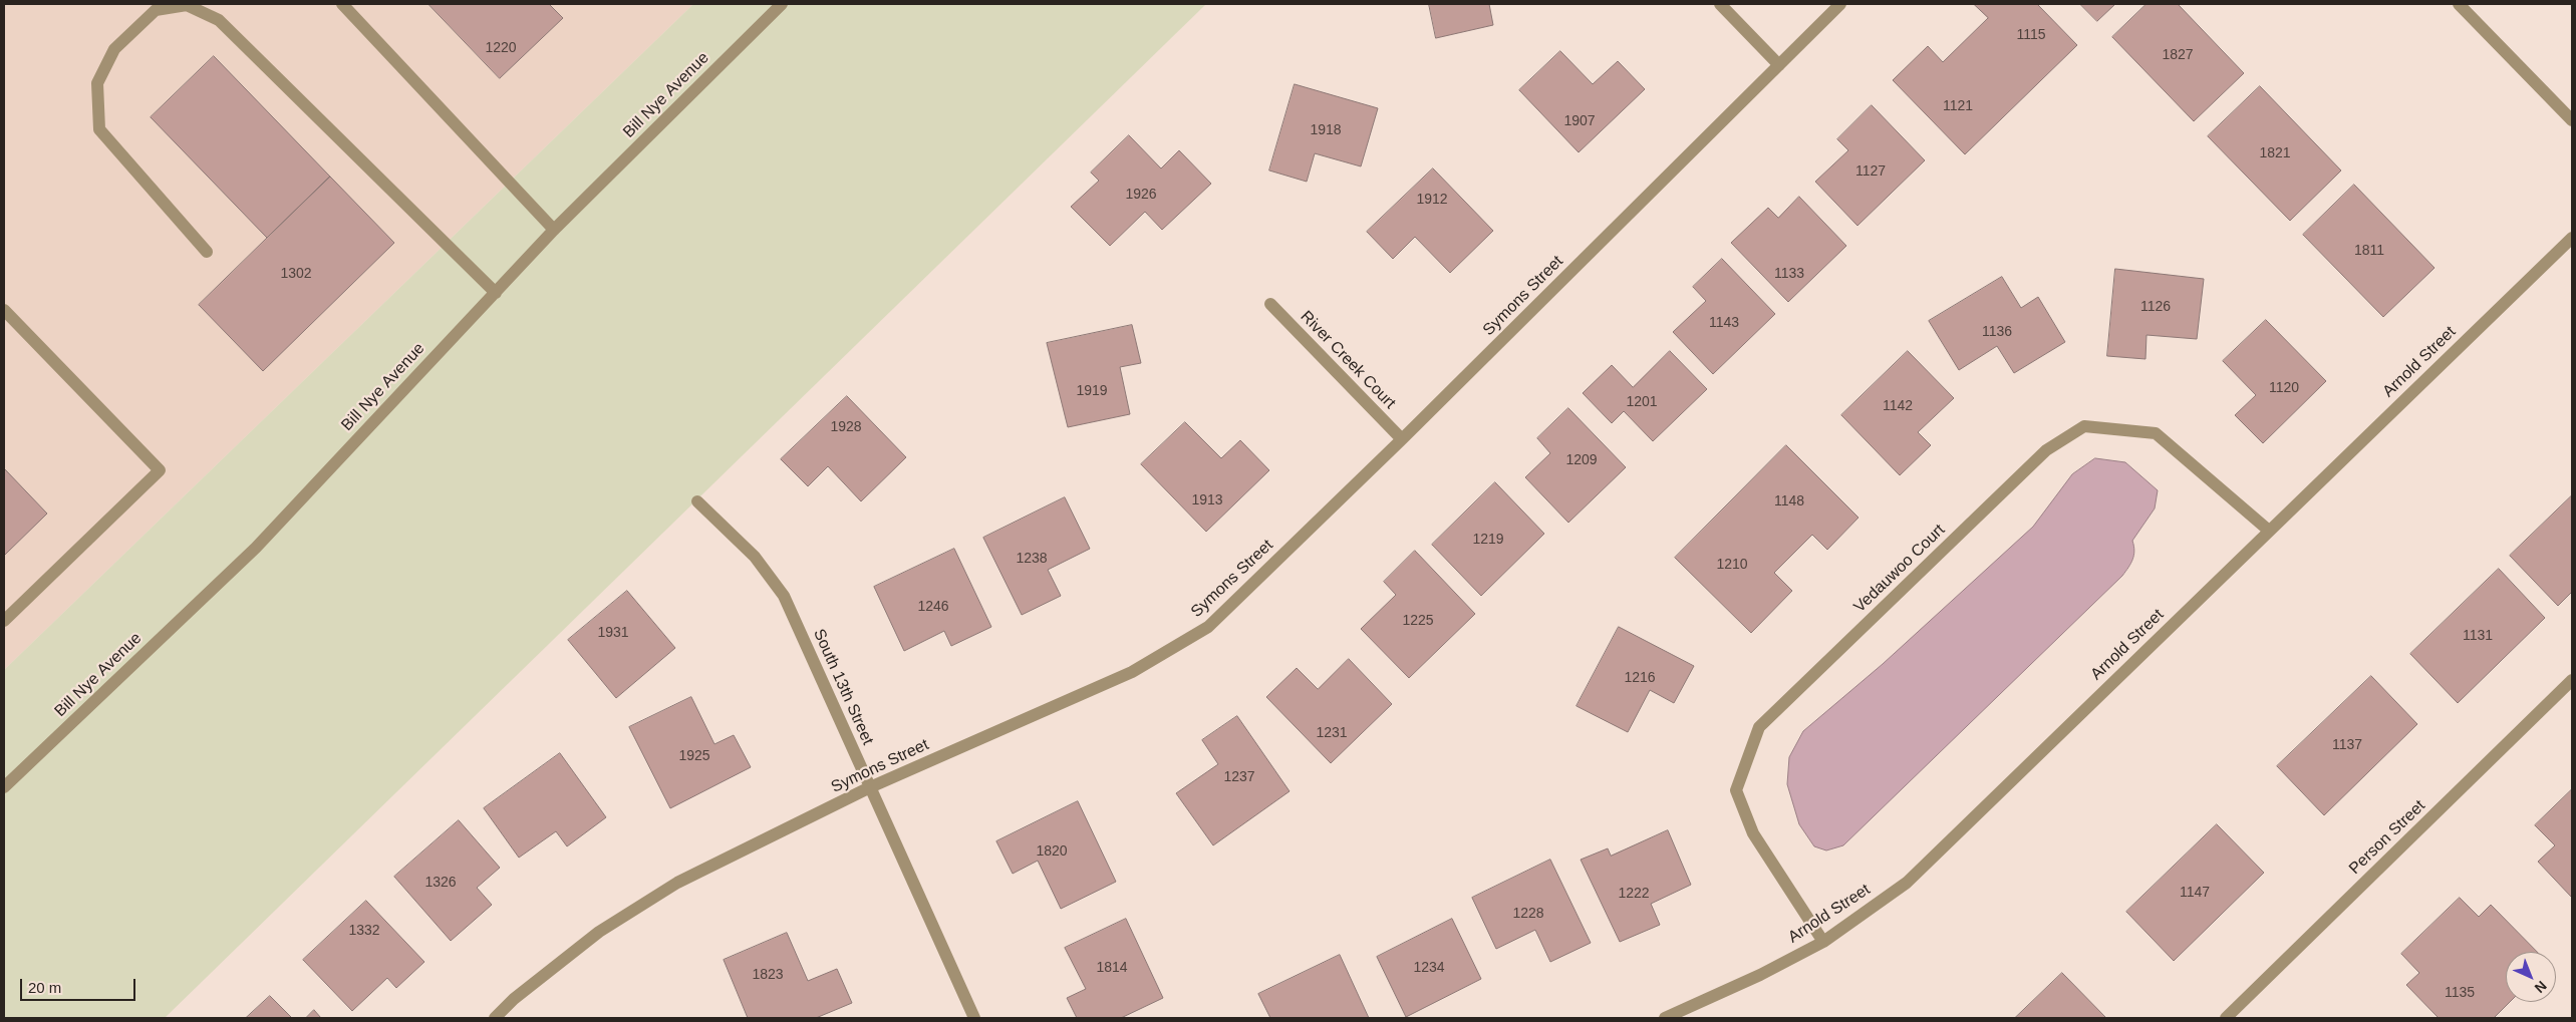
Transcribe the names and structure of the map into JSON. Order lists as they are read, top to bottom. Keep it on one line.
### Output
{"streets":{"street":["Bill Nye Avenue","Symons Street","River Creek Court","Arnold Street","Vedauwoo Court","South 13th Street","Person Street"]},"crossings":[["Symons Street","River Creek Court"],["Symons Street","South 13th Street"],["Arnold Street","Vedauwoo Court"]],"house_numbers":["1115","1220","1827","1121","1907","1918","1821","1127","1926","1912","1811","1302","1133","1126","1143","1136","1120","1919","1201","1142","1928","1209","1913","1148","1219","1238","1210","1246","1225","1931","1131","1216","1231","1137","1925","1237","1820","1326","1147","1222","1228","1332","1814","1234","1823","1135"],"scale_bar":"20 m","north":"bottom right"}
